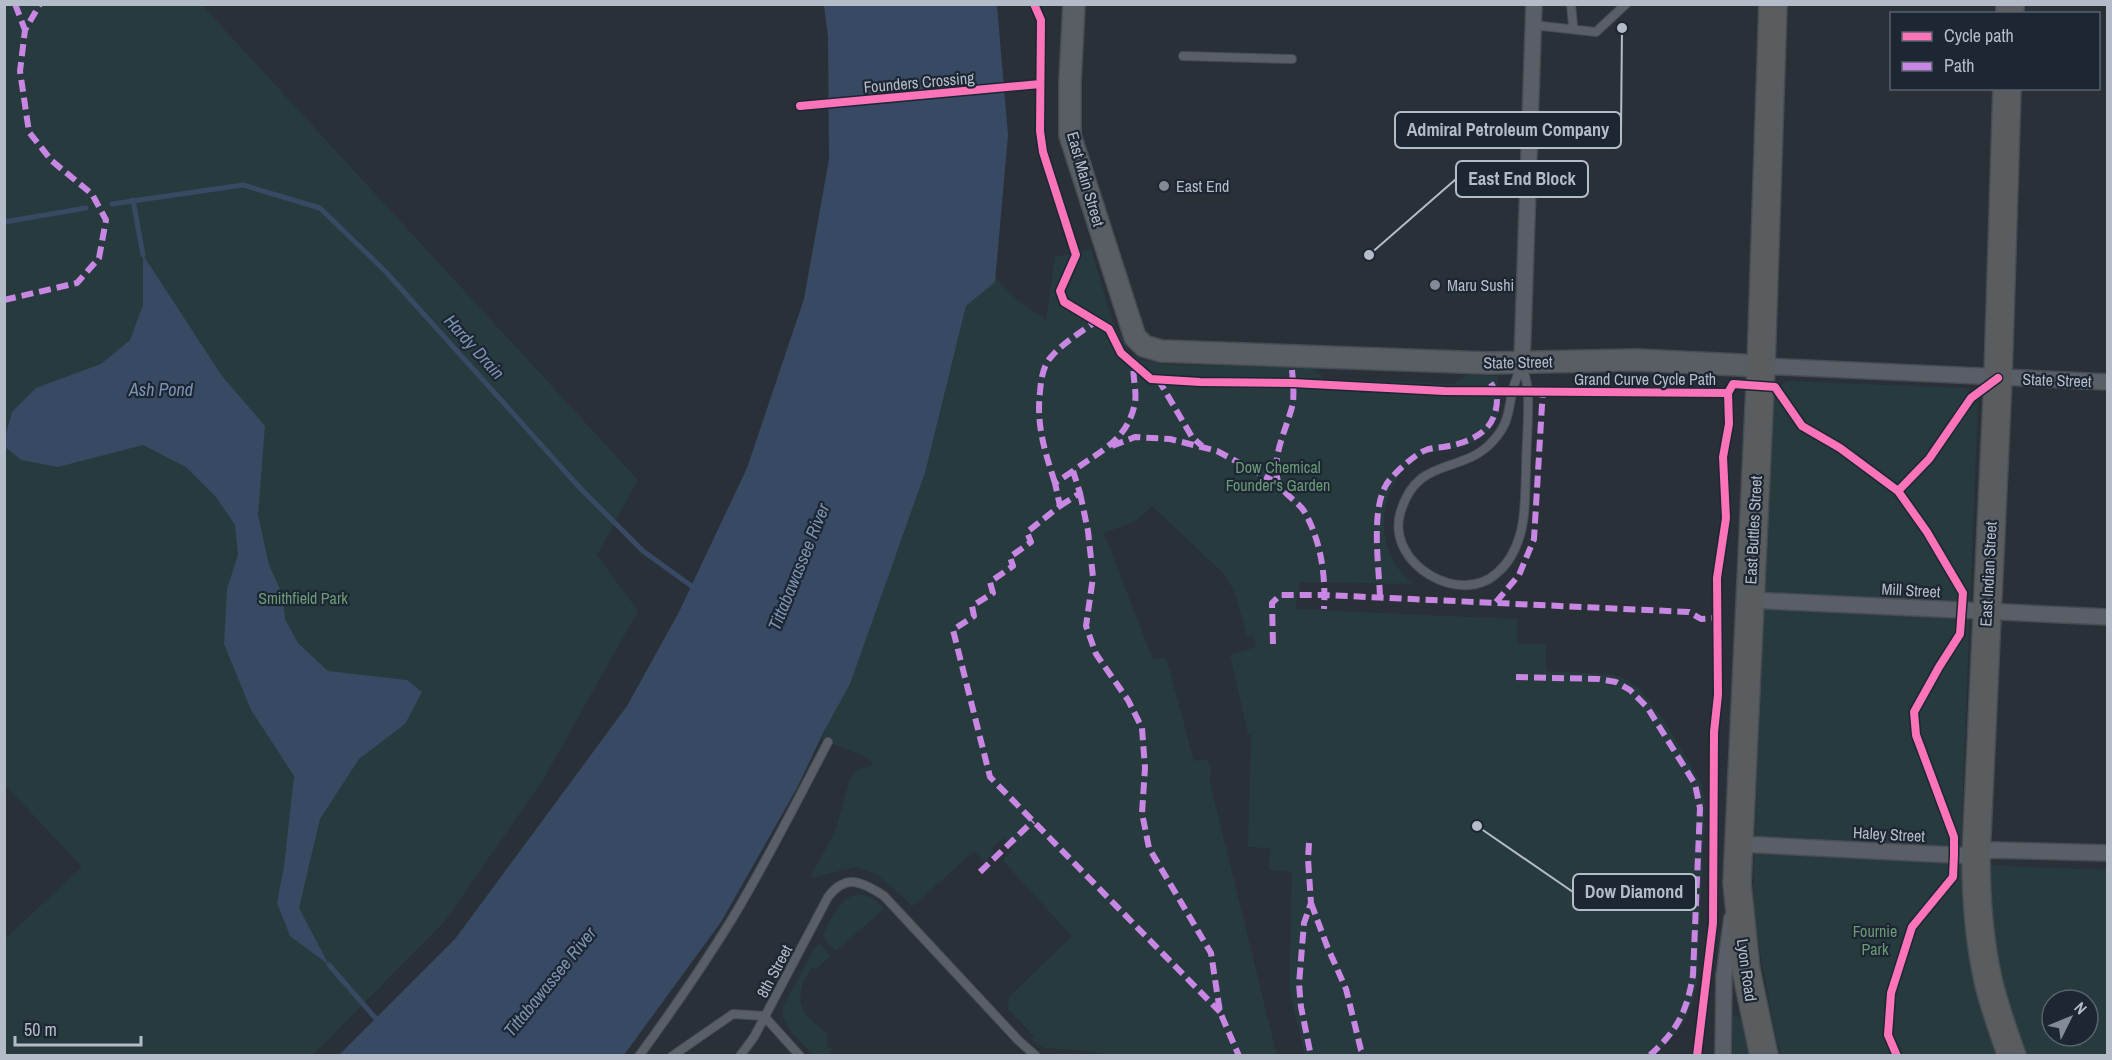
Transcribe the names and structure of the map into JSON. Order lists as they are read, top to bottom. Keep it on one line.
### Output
{"streets":{"highway":["East Buttles Street","East Indian Street","Lyon Road"],"street":["East Main Street","State Street","Mill Street","Haley Street"],"lane":["8th Street"],"cycle path":["Founders Crossing","Grand Curve Cycle Path"]},"crossings":[["East Main Street","State Street"],["State Street","East Buttles Street"],["State Street","East Indian Street"],["East Buttles Street","Mill Street"],["East Buttles Street","Haley Street"],["East Buttles Street","Lyon Road"],["East Indian Street","Mill Street"],["East Indian Street","Haley Street"]],"water":["Hardy Drain","Ash Pond","Tittabawassee River"],"parks":["Dow Chemical Founder's Garden","Smithfield Park","Fournie Park"],"places":["Admiral Petroleum Company","East End","East End Block","Maru Sushi","Dow Diamond"],"legend":["Cycle path","Path"],"scale_bar":"50 m","north":"top right"}
